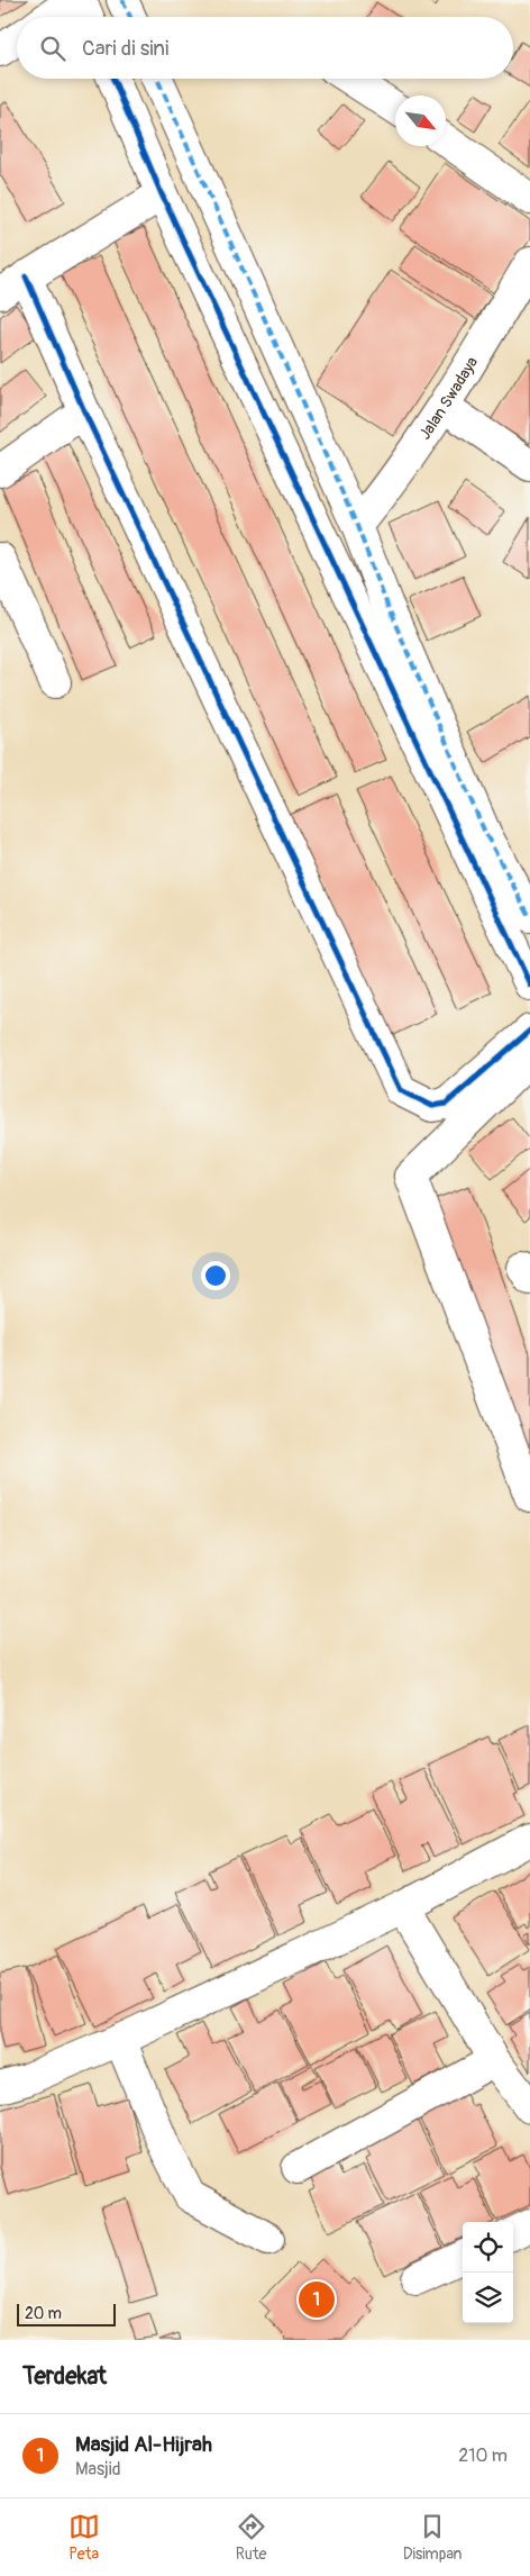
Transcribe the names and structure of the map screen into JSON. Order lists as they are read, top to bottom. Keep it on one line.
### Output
{"streets":{"street":["Jalan Swadaya"]},"scale_bar":"20 m","north":"bottom right","page":{"search":"Cari di sini","pins":"1","scale":"20 m","heading":"Terdekat","list":[{"mark":"1","name":"Masjid Al-Hijrah","note":"Masjid","value":"210 m"}],"nav":["Peta","Rute","Disimpan"]}}
